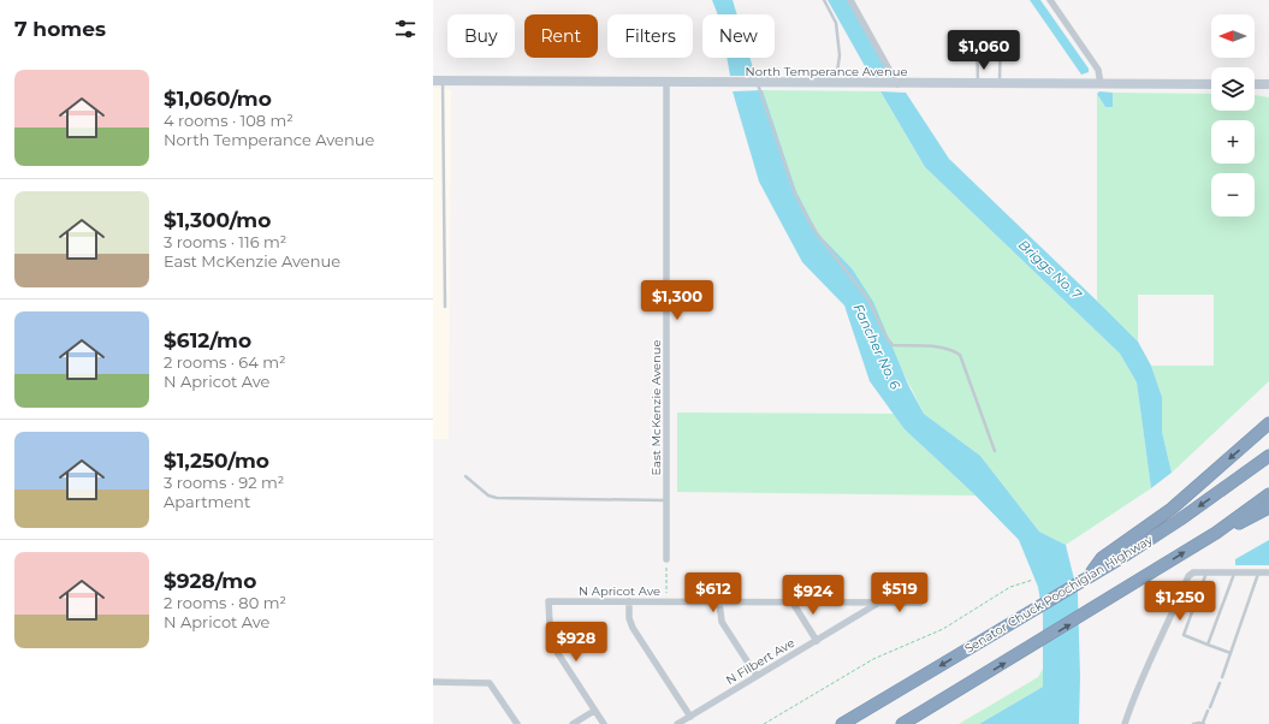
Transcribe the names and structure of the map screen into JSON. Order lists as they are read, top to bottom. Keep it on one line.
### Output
{"streets":{"highway":["Senator Chuck Poochigian Highway"],"main road":["North Temperance Avenue"],"street":["East McKenzie Avenue","N Apricot Ave","N Filbert Ave"]},"crossings":[["North Temperance Avenue","East McKenzie Avenue"],["N Apricot Ave","N Filbert Ave"]],"water":["Briggs No. 7","Fancher No. 6"],"north":"left","page":{"heading":"7 homes","map_buttons":["+","−"],"chip":["Buy","Rent","Filters","New"],"price":["$1,060","$1,300","$612","$519","$924","$1,250","$928"],"list":[{"name":"$1,060/mo","note":"4 rooms · 108 m² · North Temperance Avenue"},{"name":"$1,300/mo","note":"3 rooms · 116 m² · East McKenzie Avenue"},{"name":"$612/mo","note":"2 rooms · 64 m² · N Apricot Ave"},{"name":"$1,250/mo","note":"3 rooms · 92 m² · Apartment"},{"name":"$928/mo","note":"2 rooms · 80 m² · N Apricot Ave"}]}}
